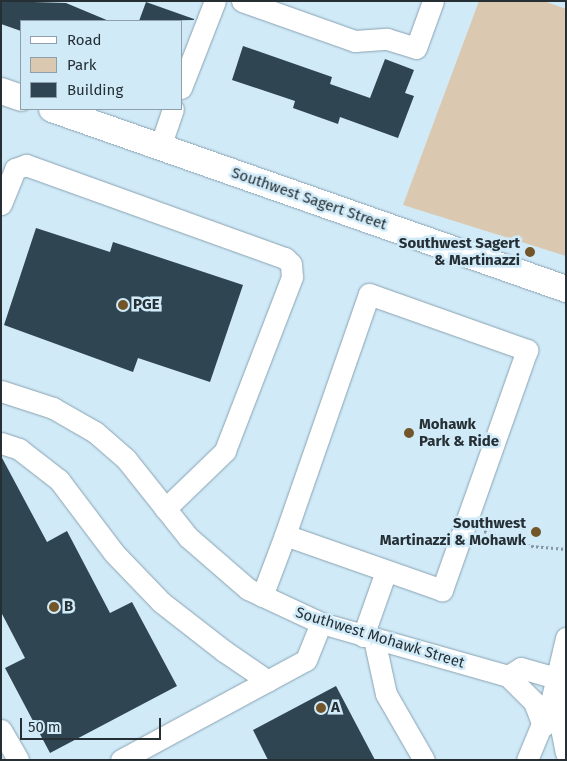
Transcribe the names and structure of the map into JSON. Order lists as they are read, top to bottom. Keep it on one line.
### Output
{"streets":{"main road":["Southwest Sagert Street"],"street":["Southwest Mohawk Street"]},"places":["Southwest Sagert & Martinazzi","PGE","Mohawk Park & Ride","Southwest Martinazzi & Mohawk","B","A"],"legend":["Road","Park","Building"],"scale_bar":"50 m"}
